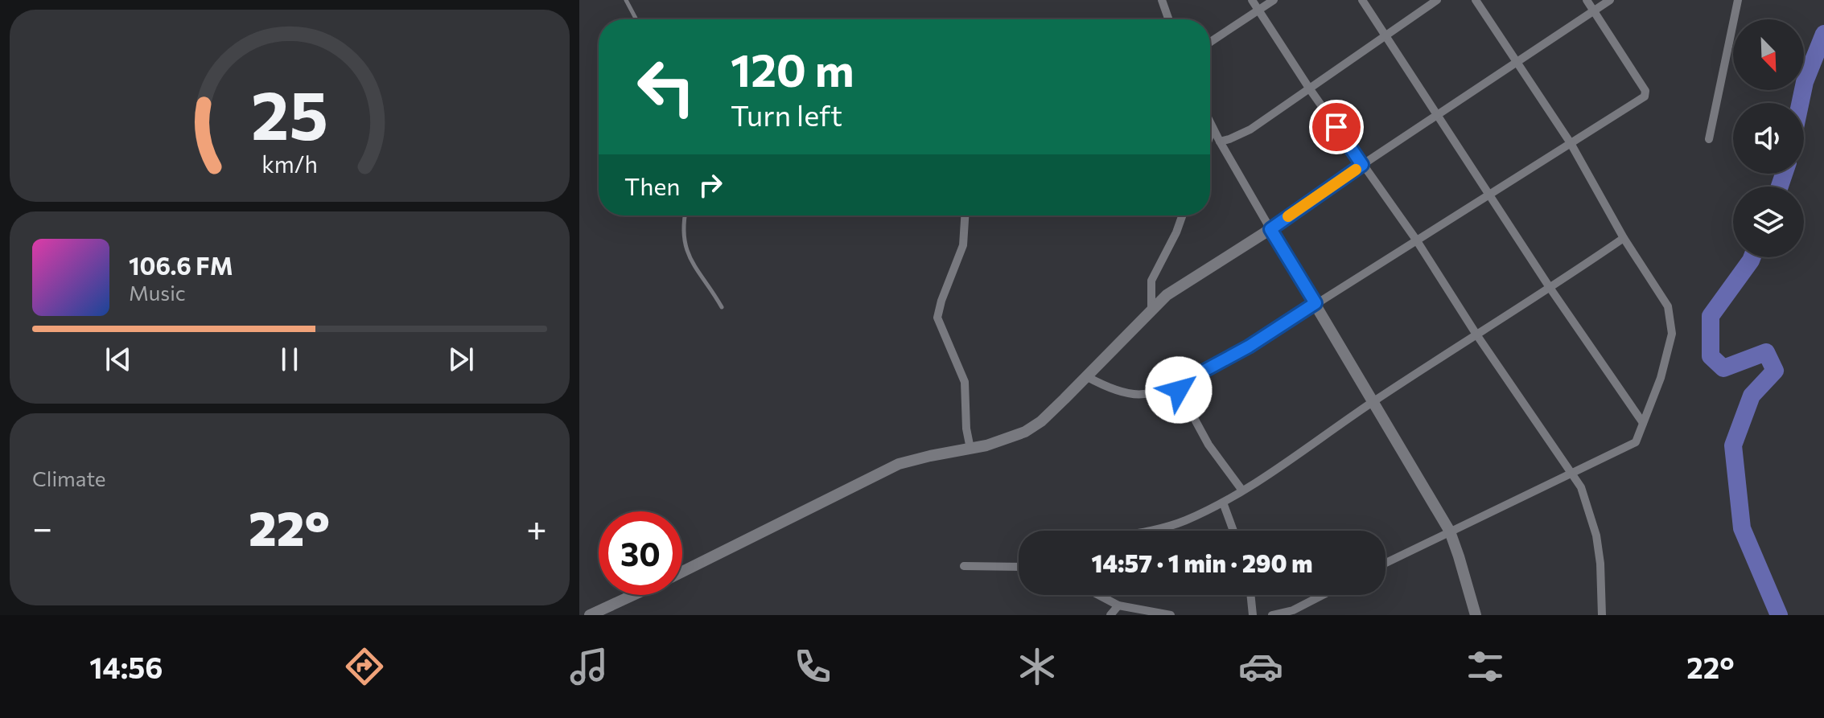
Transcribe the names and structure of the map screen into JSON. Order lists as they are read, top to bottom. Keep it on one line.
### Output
{"north":"bottom right","page":{"turn":["120 m","Turn left"],"then":"Then","song":["106.6 FM","Music"],"tile":"Climate","heat":["−","22°","+"],"limit":"30","trip":"14:57 · 1 min · 290 m","tabs":["14:56","22°"],"gauge":["25","km/h"]}}
